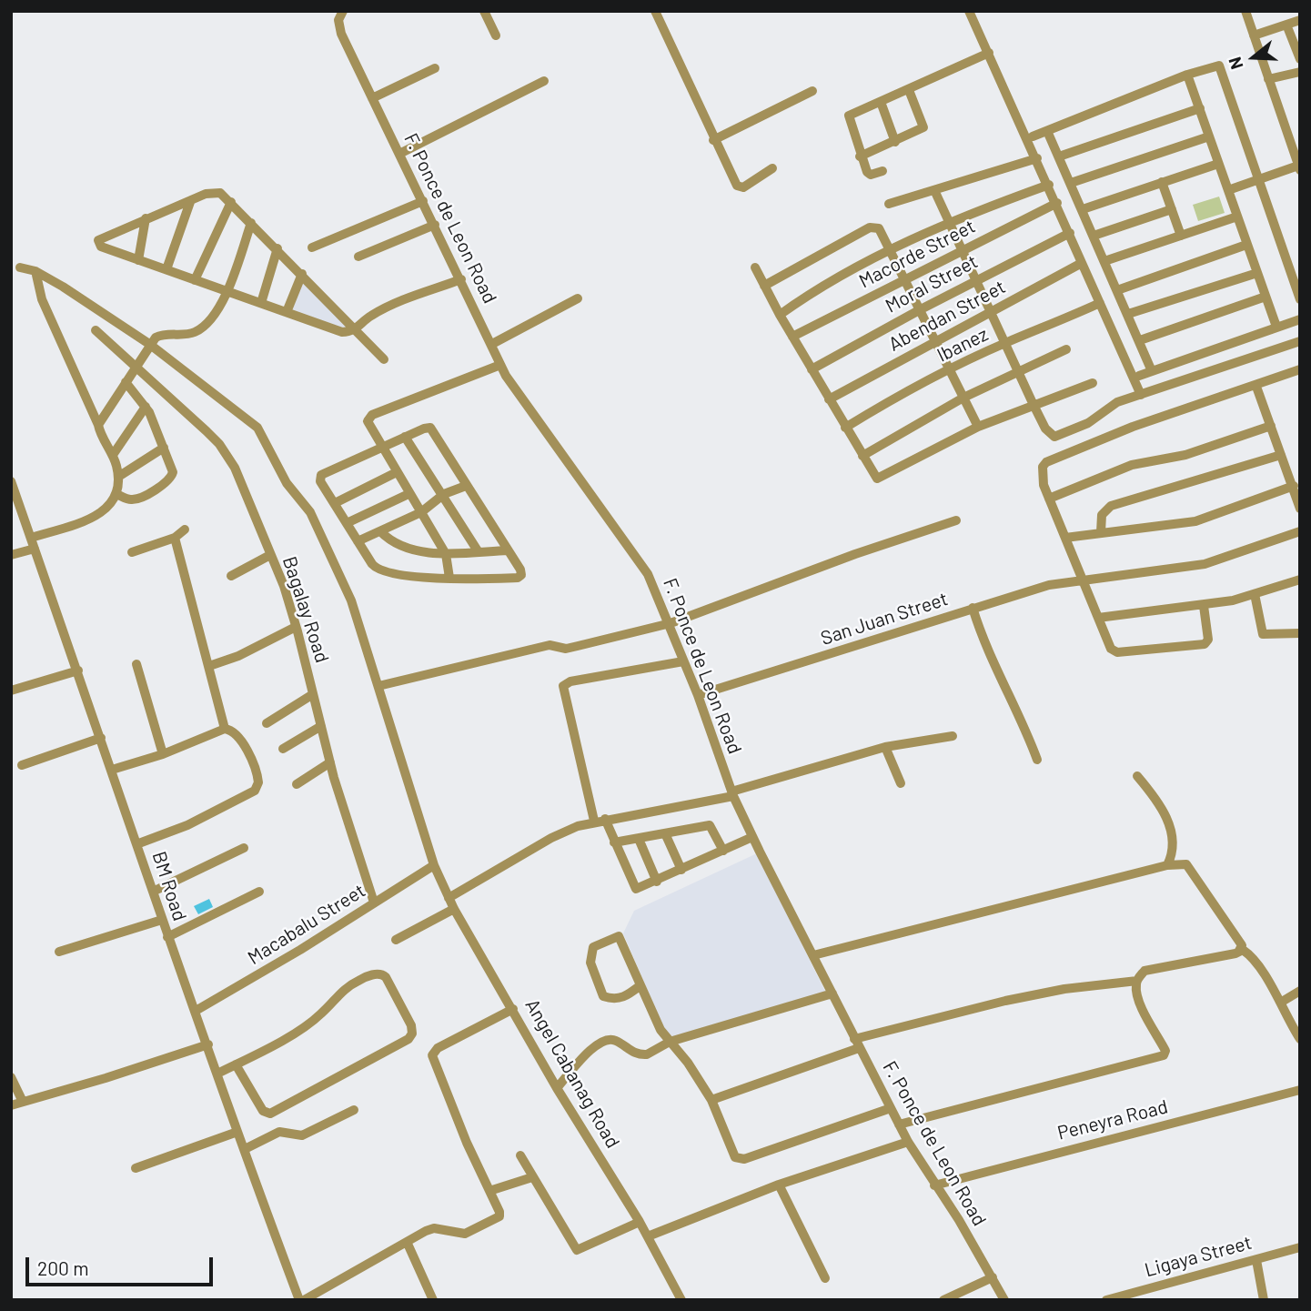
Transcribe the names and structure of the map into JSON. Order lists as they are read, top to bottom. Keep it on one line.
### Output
{"streets":{"street":["F. Ponce de Leon Road","Macorde Street","Moral Street","Abendan Street","Ibanez","Bagalay Road","San Juan Street","BM Road","Macabalu Street","Angel Cabanag Road","Peneyra Road","Ligaya Street"]},"crossings":[["F. Ponce de Leon Road","San Juan Street"],["F. Ponce de Leon Road","Peneyra Road"],["Bagalay Road","Macabalu Street"],["BM Road","Macabalu Street"],["Macabalu Street","Angel Cabanag Road"]],"scale_bar":"200 m","north":"left"}
